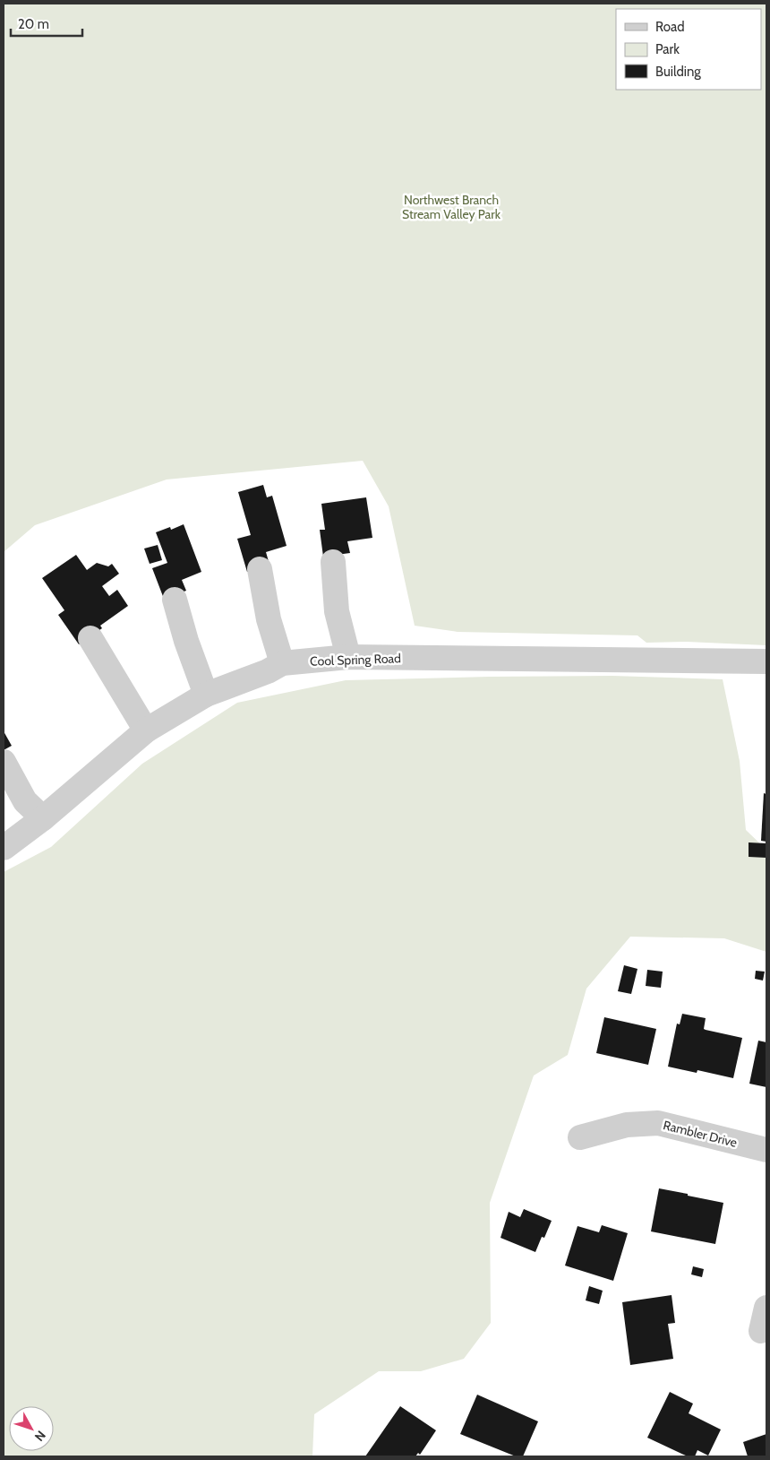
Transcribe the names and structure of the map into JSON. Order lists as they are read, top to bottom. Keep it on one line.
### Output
{"streets":{"street":["Cool Spring Road","Rambler Drive"]},"parks":["Northwest Branch Stream Valley Park"],"legend":["Road","Park","Building"],"scale_bar":"20 m","north":"bottom right"}
